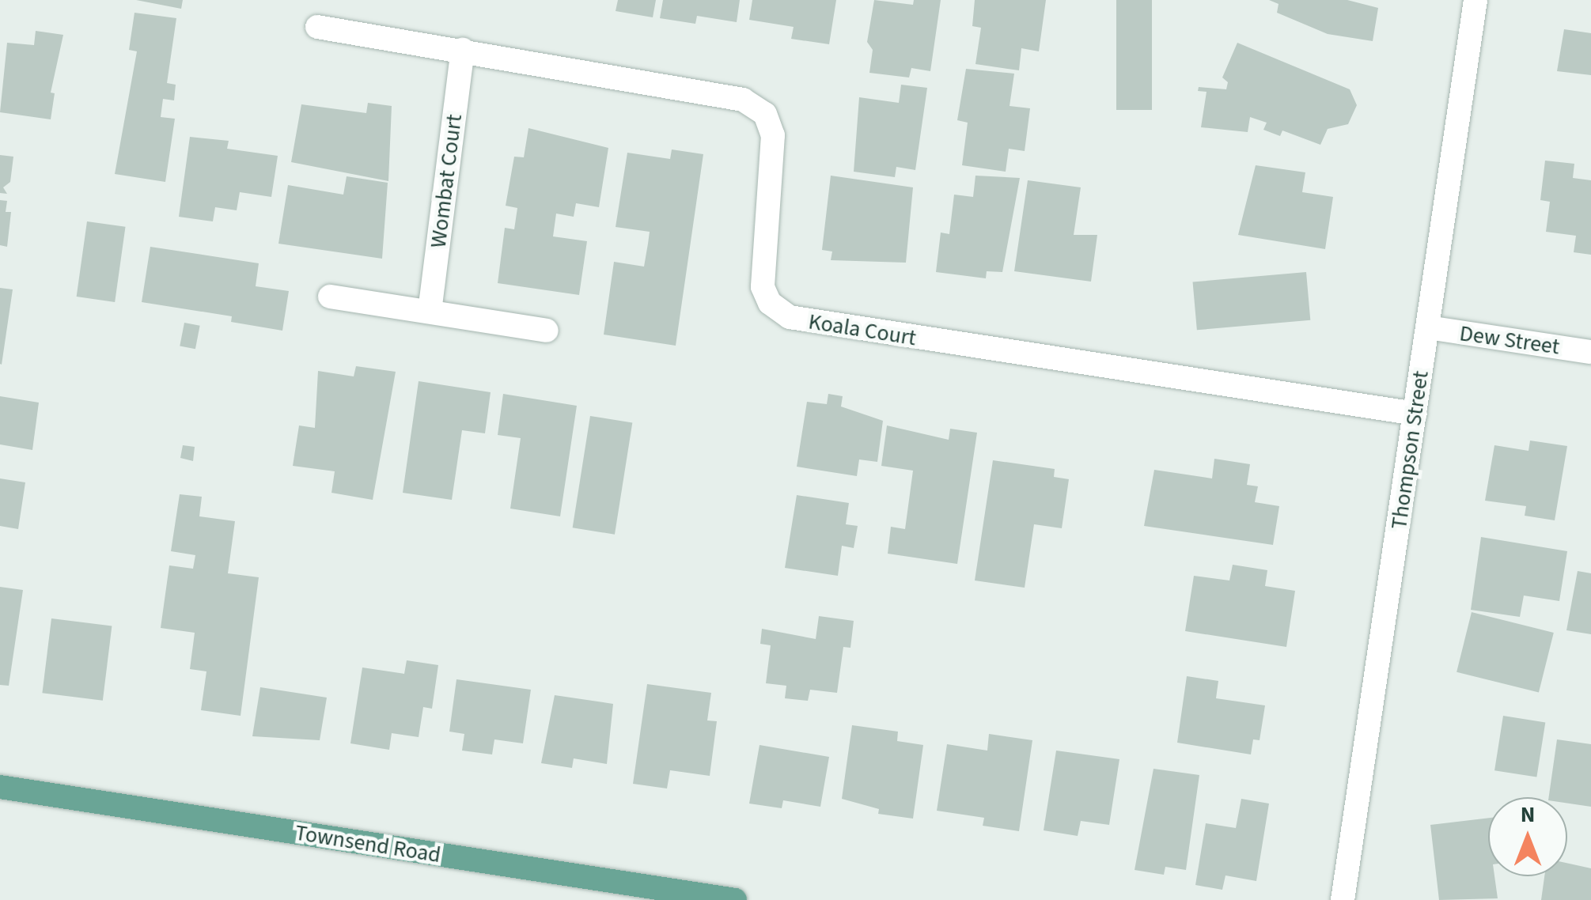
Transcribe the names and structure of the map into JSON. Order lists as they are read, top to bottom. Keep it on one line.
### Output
{"streets":{"main road":["Townsend Road"],"street":["Wombat Court","Koala Court","Dew Street","Thompson Street"]},"crossings":[["Wombat Court","Koala Court"],["Koala Court","Thompson Street"],["Dew Street","Thompson Street"]],"north":"top"}
